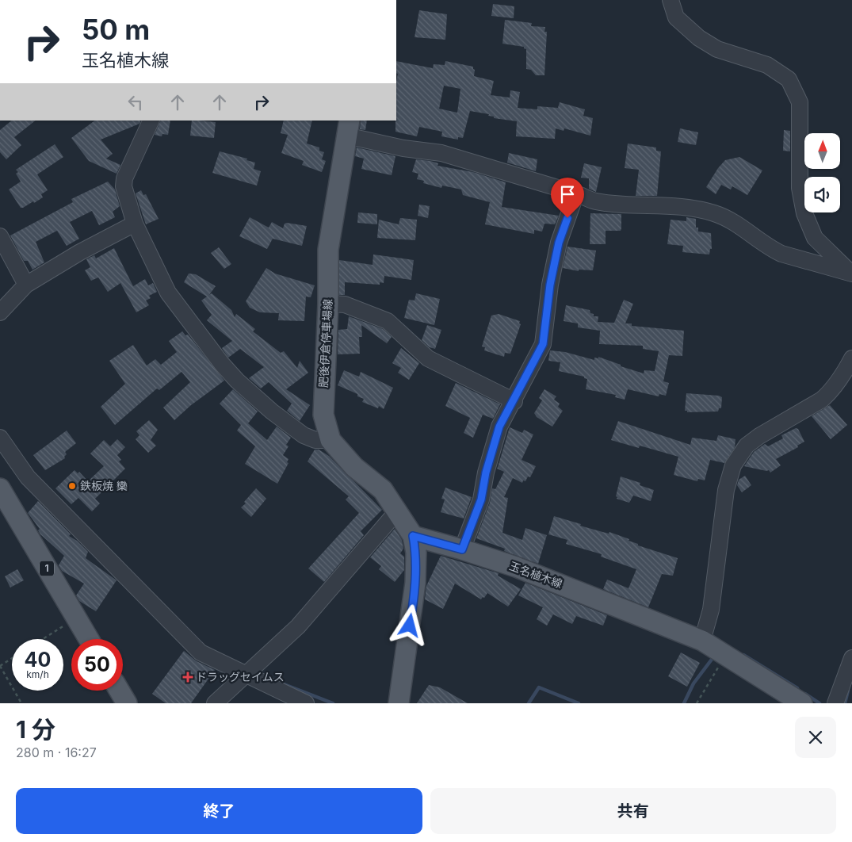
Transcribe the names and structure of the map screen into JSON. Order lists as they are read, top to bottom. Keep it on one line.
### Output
{"streets":{"main road":["肥後伊倉停車場線","1","玉名植木線"]},"crossings":[["肥後伊倉停車場線","玉名植木線"]],"places":{"other":["鉄板焼 欒"],"health":["ドラッグセイムス"]},"north":"top","page":{"turn":["50 m","玉名植木線"],"speed":"40 km/h","limit":"50","heading":["1 分","280 m · 16:27"],"buttons":["終了","共有"]}}
